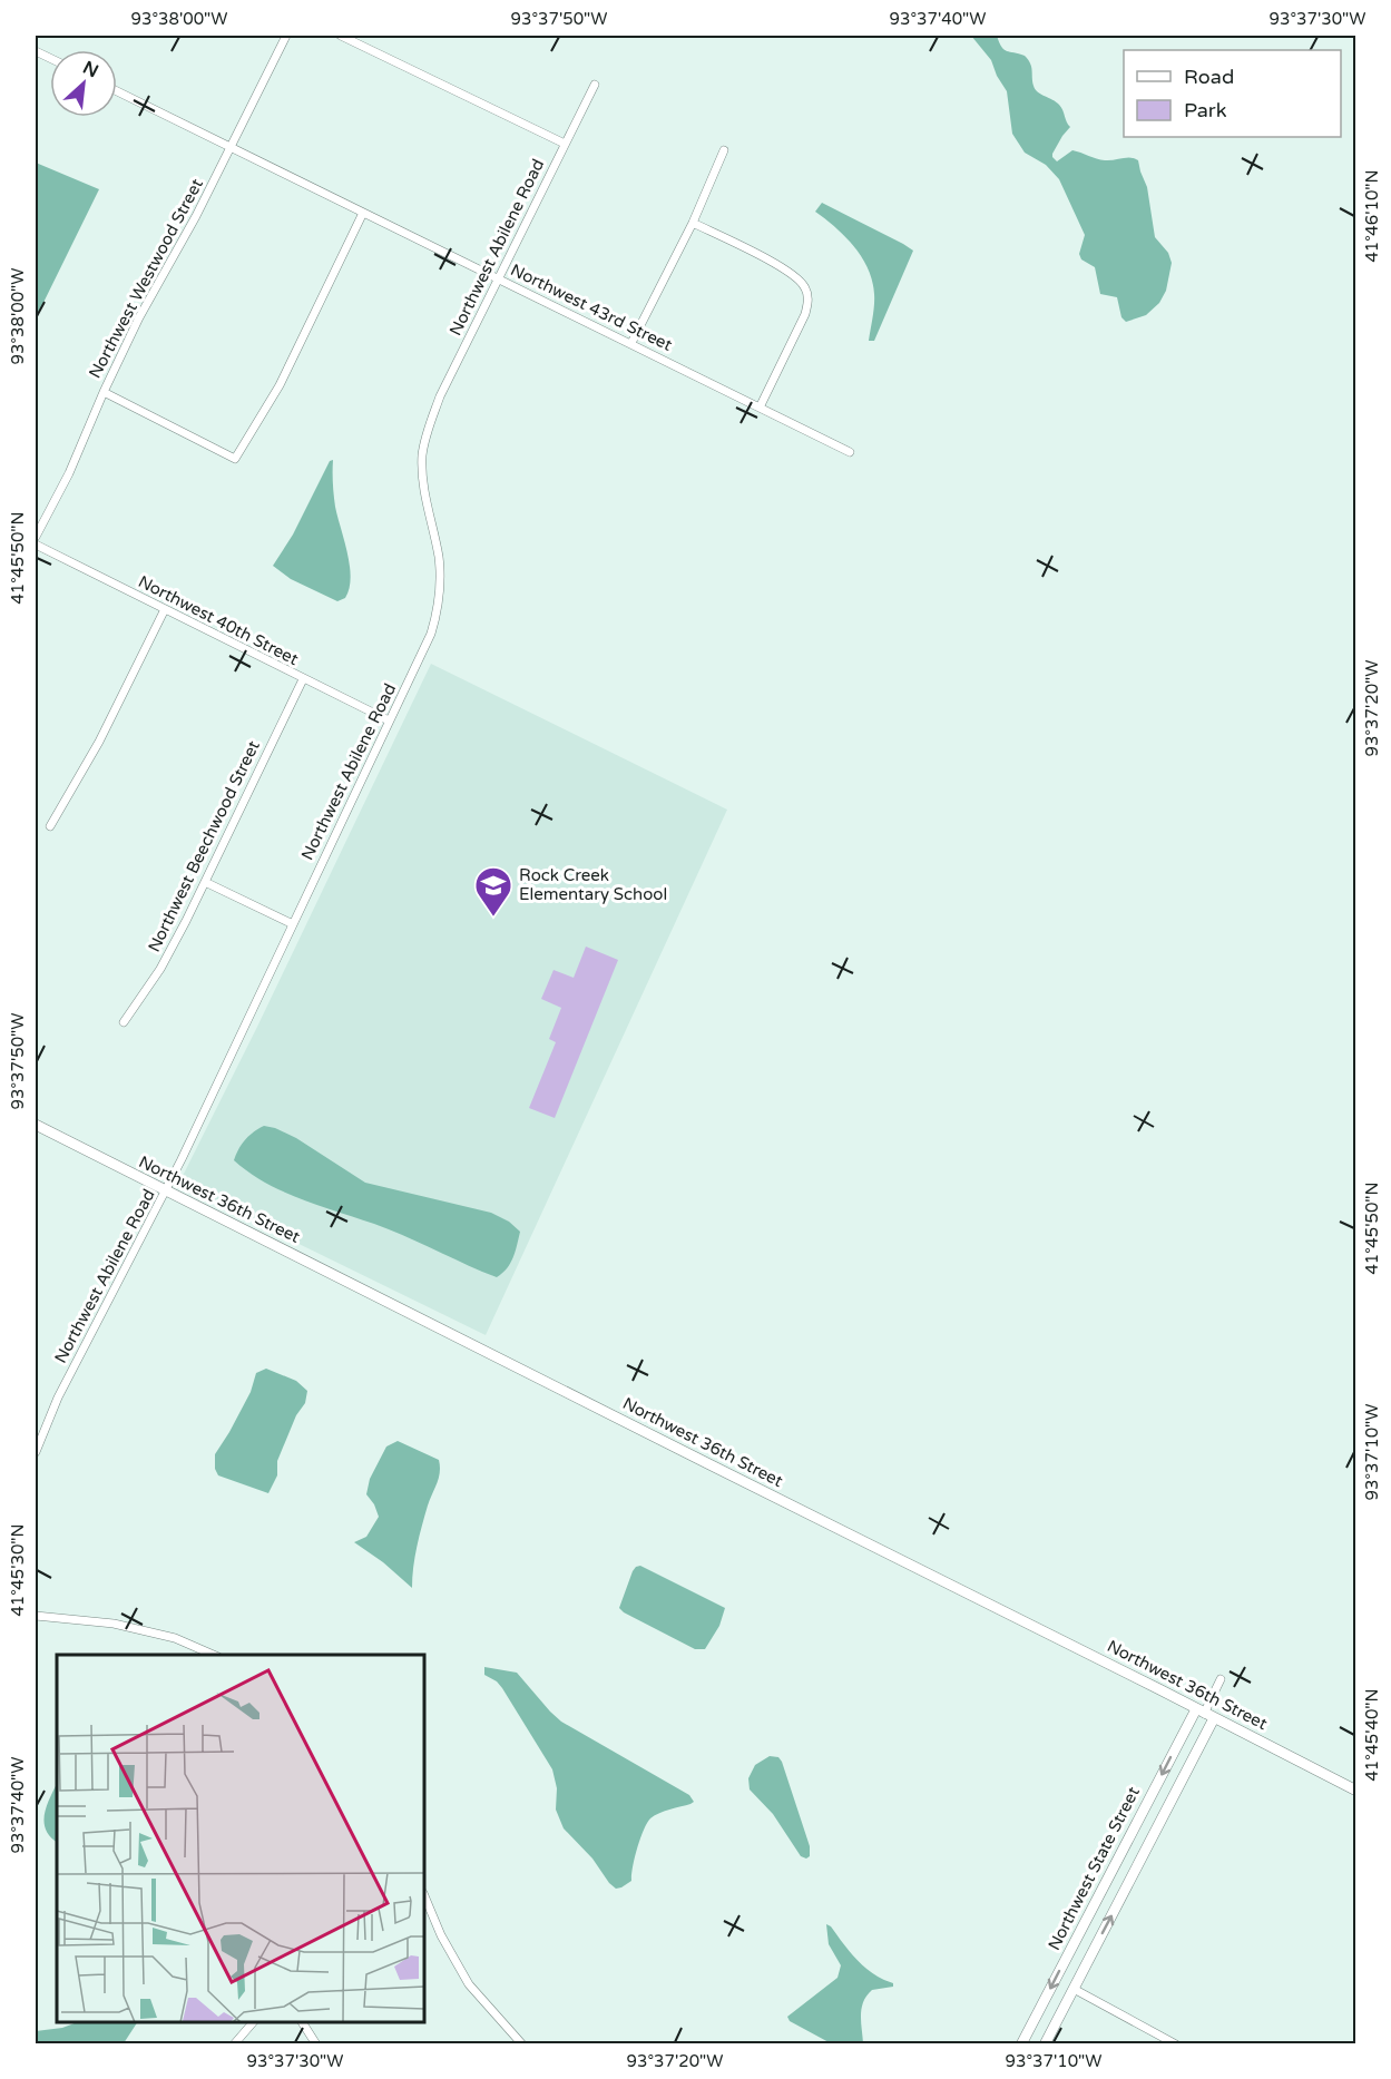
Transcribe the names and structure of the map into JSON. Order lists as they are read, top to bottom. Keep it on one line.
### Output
{"streets":{"main road":["Northwest 36th Street","Northwest State Street"],"street":["Northwest Abilene Road","Northwest Westwood Street","Northwest 43rd Street","Northwest 40th Street","Northwest Beechwood Street"]},"crossings":[["Northwest Abilene Road","Northwest 43rd Street"],["Northwest Abilene Road","Northwest 40th Street"],["Northwest Abilene Road","Northwest 36th Street"],["Northwest Westwood Street","Northwest 43rd Street"],["Northwest 40th Street","Northwest Beechwood Street"],["Northwest 36th Street","Northwest State Street"]],"places":{"school or university":["Rock Creek Elementary School"]},"legend":["Road","Park"],"north":"top right","coordinates":["93°38'00\"W","93°37'50\"W","93°37'40\"W","93°37'30\"W","41°46'10\"N","41°45'50\"N","93°37'20\"W","93°37'10\"W","41°45'30\"N","41°45'40\"N"]}
